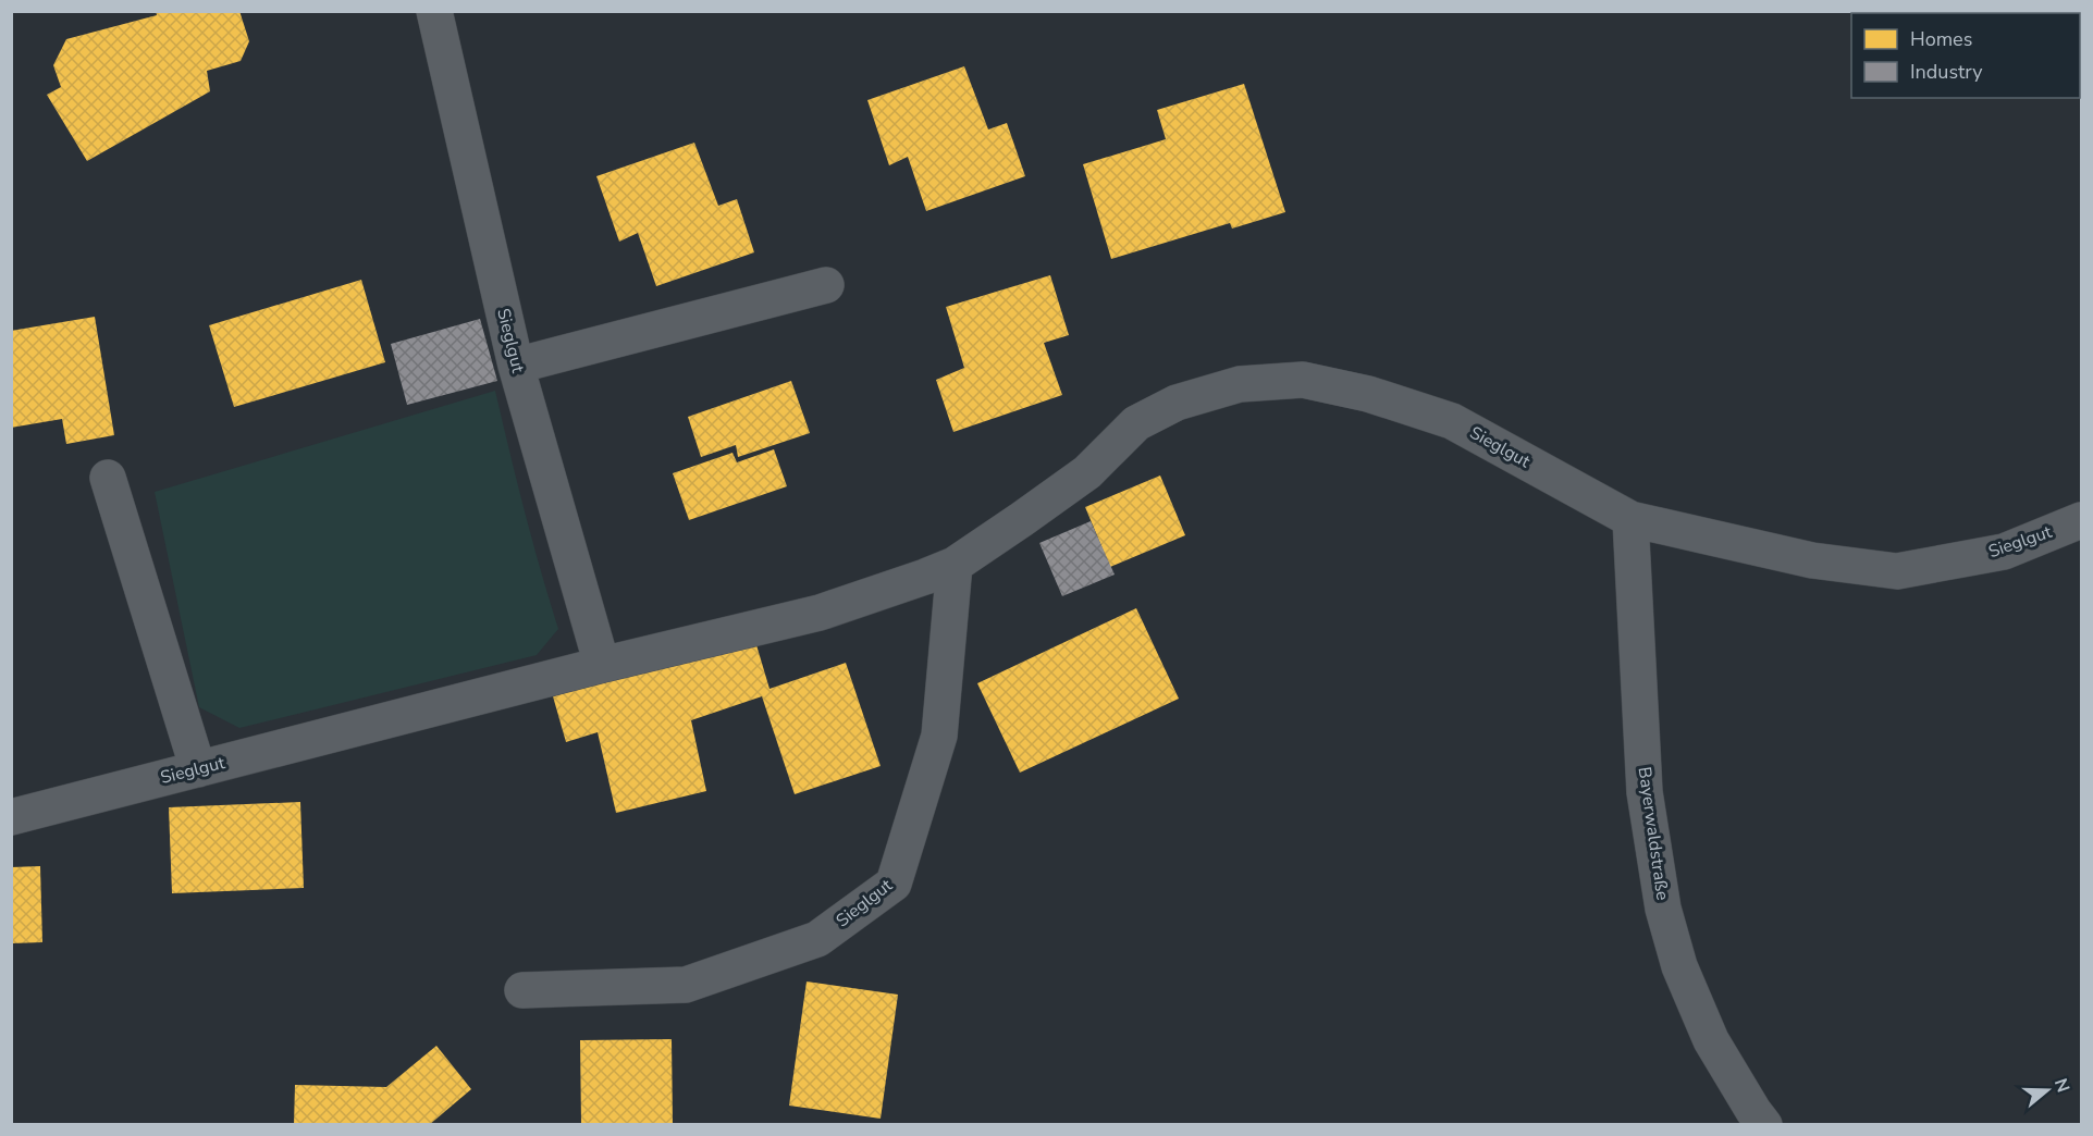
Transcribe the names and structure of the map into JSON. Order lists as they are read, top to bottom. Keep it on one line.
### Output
{"streets":{"street":["Sieglgut","Bayerwaldstraße"]},"crossings":[["Sieglgut","Bayerwaldstraße"]],"legend":["Homes","Industry"],"north":"right"}
